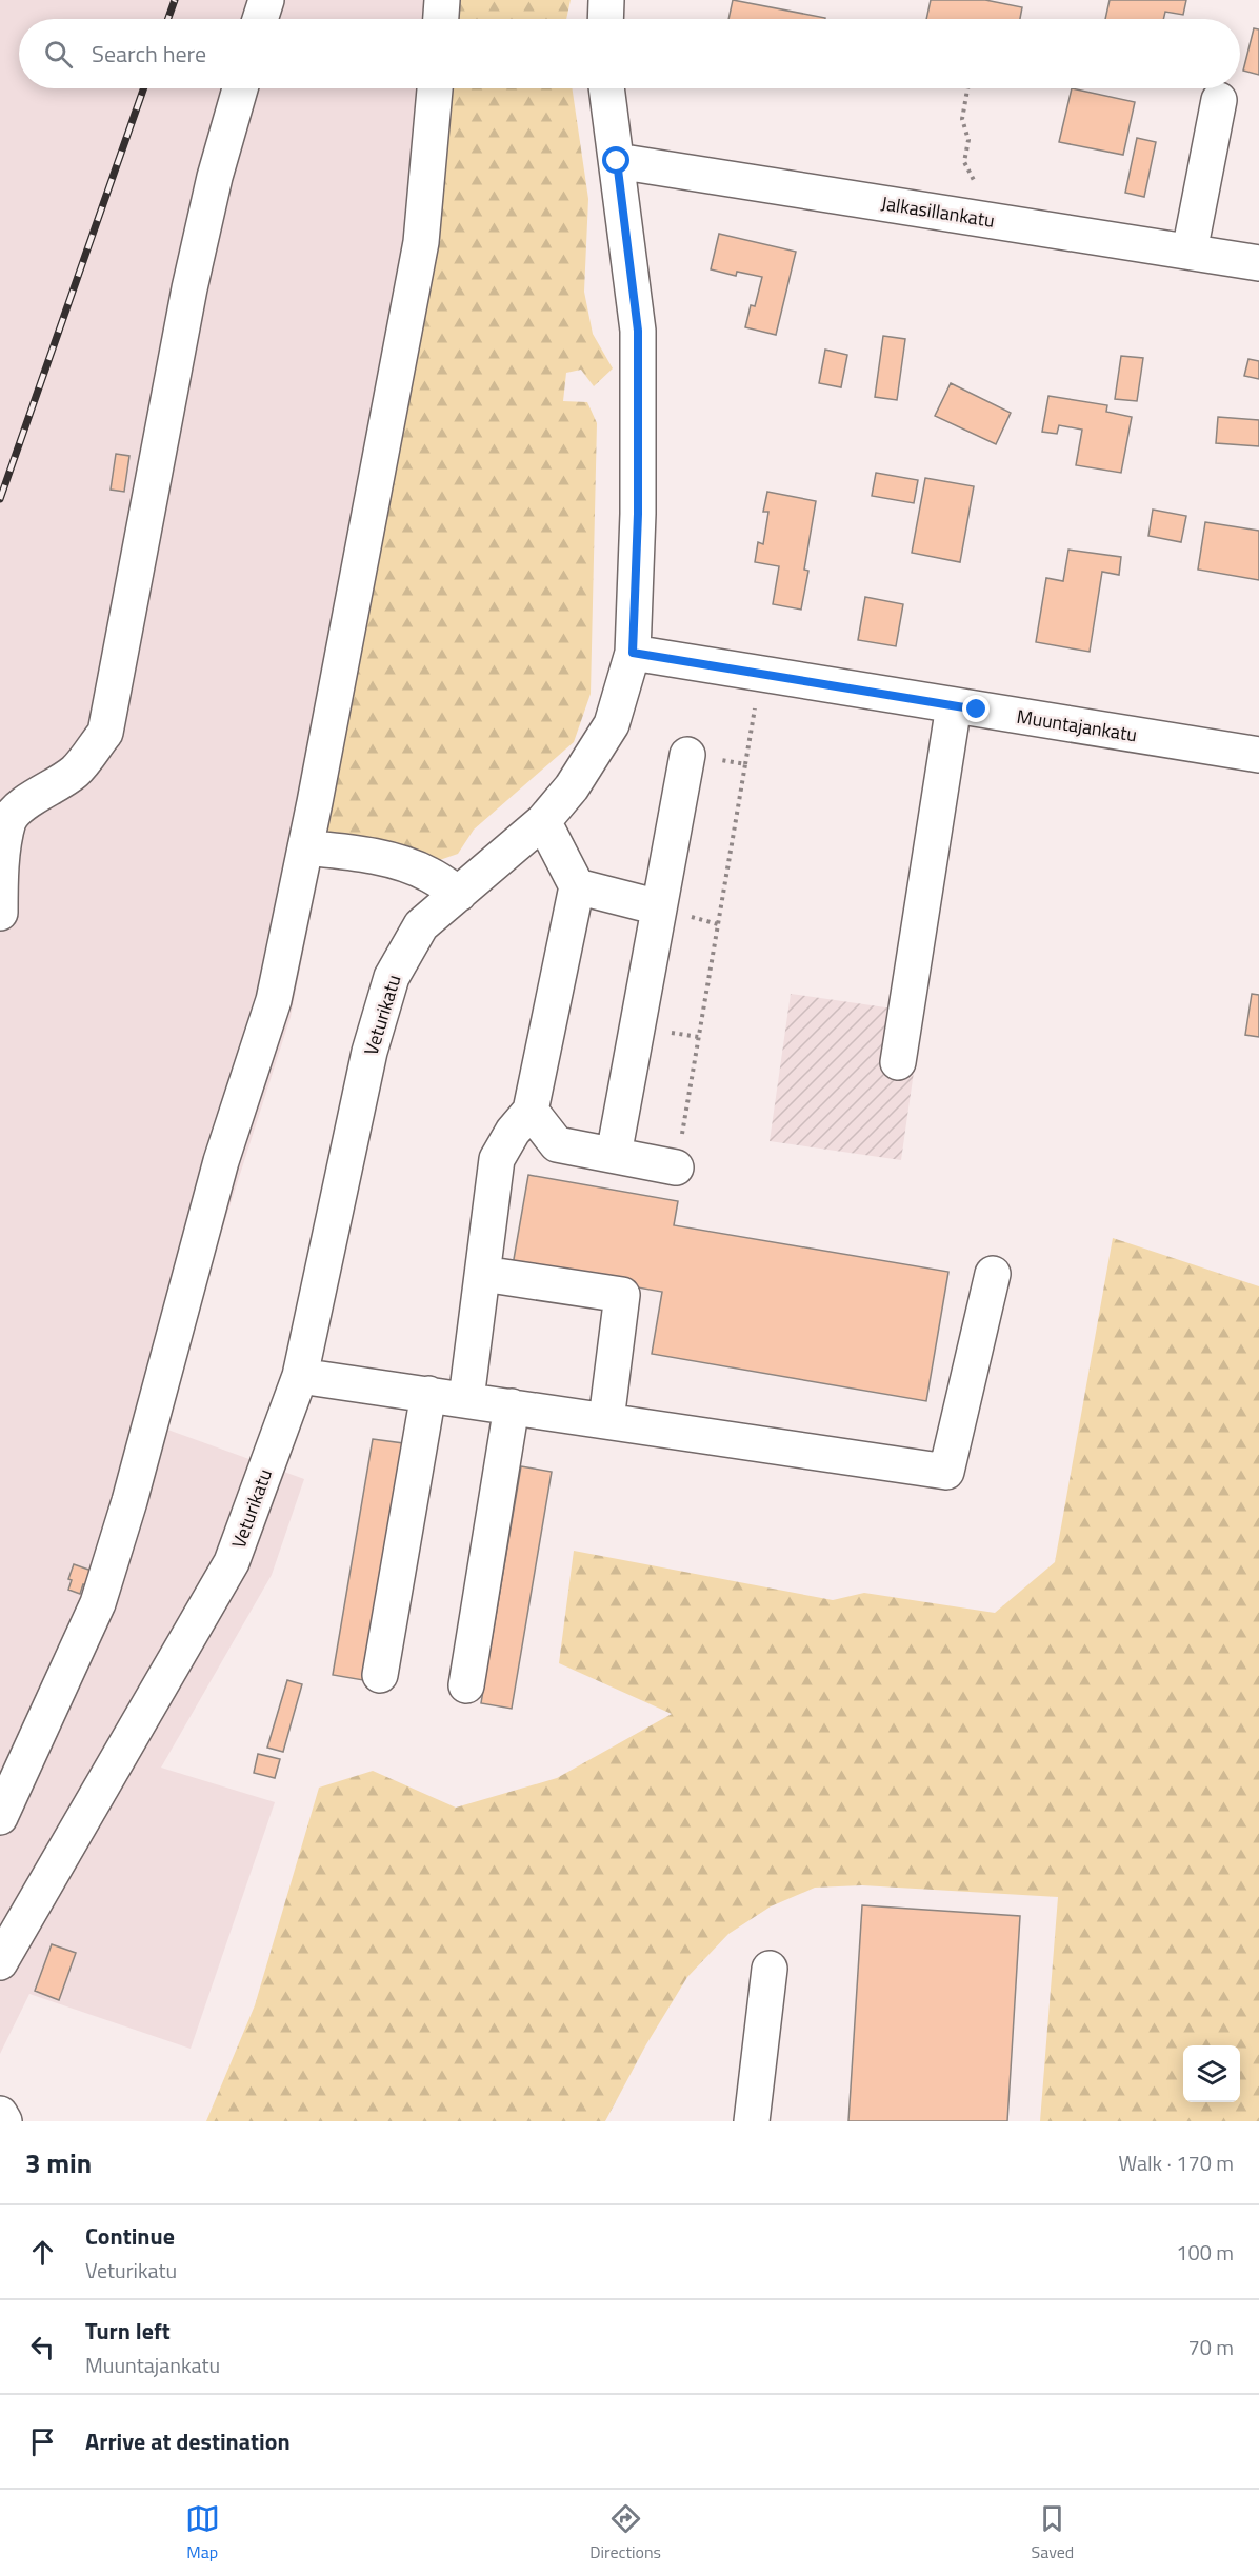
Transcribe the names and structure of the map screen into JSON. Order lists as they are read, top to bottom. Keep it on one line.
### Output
{"streets":{"street":["Jalkasillankatu","Muuntajankatu","Veturikatu"]},"crossings":[["Jalkasillankatu","Veturikatu"],["Muuntajankatu","Veturikatu"]],"page":{"search":"Search here","heading":["3 min","Walk · 170 m"],"list":[["Continue","Veturikatu","100 m"],["Turn left","Muuntajankatu","70 m"],"Arrive at destination"],"nav":["Map","Directions","Saved"]}}
